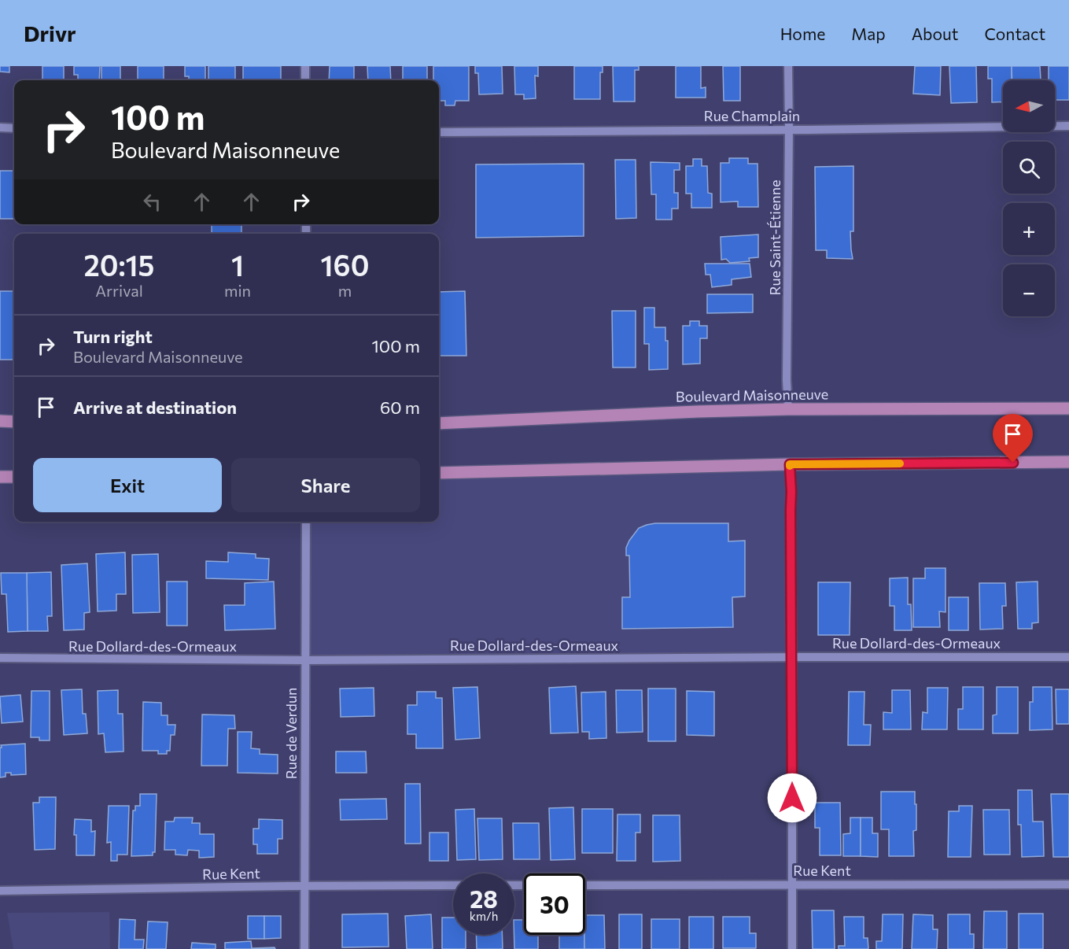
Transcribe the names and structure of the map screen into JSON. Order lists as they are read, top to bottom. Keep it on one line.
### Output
{"streets":{"main road":["Boulevard Maisonneuve"],"street":["Rue Champlain","Rue Saint-Étienne","Rue Dollard-des-Ormeaux","Rue de Verdun","Rue Kent"]},"crossings":[["Rue Champlain","Rue Saint-Étienne"],["Rue Saint-Étienne","Boulevard Maisonneuve"],["Rue Dollard-des-Ormeaux","Rue de Verdun"],["Rue de Verdun","Rue Kent"]],"north":"left","page":{"header":"Drivr","nav":["Home","Map","About","Contact"],"map_buttons":["+","−"],"turn":["100 m","Boulevard Maisonneuve"],"eta":["20:15","Arrival","1","min","160","m"],"list":[{"name":"Turn right","note":"Boulevard Maisonneuve","value":"100 m"},{"name":"Arrive at destination","value":"60 m"}],"buttons":["Exit","Share"],"speed":"28 km/h","limit":"30"}}
